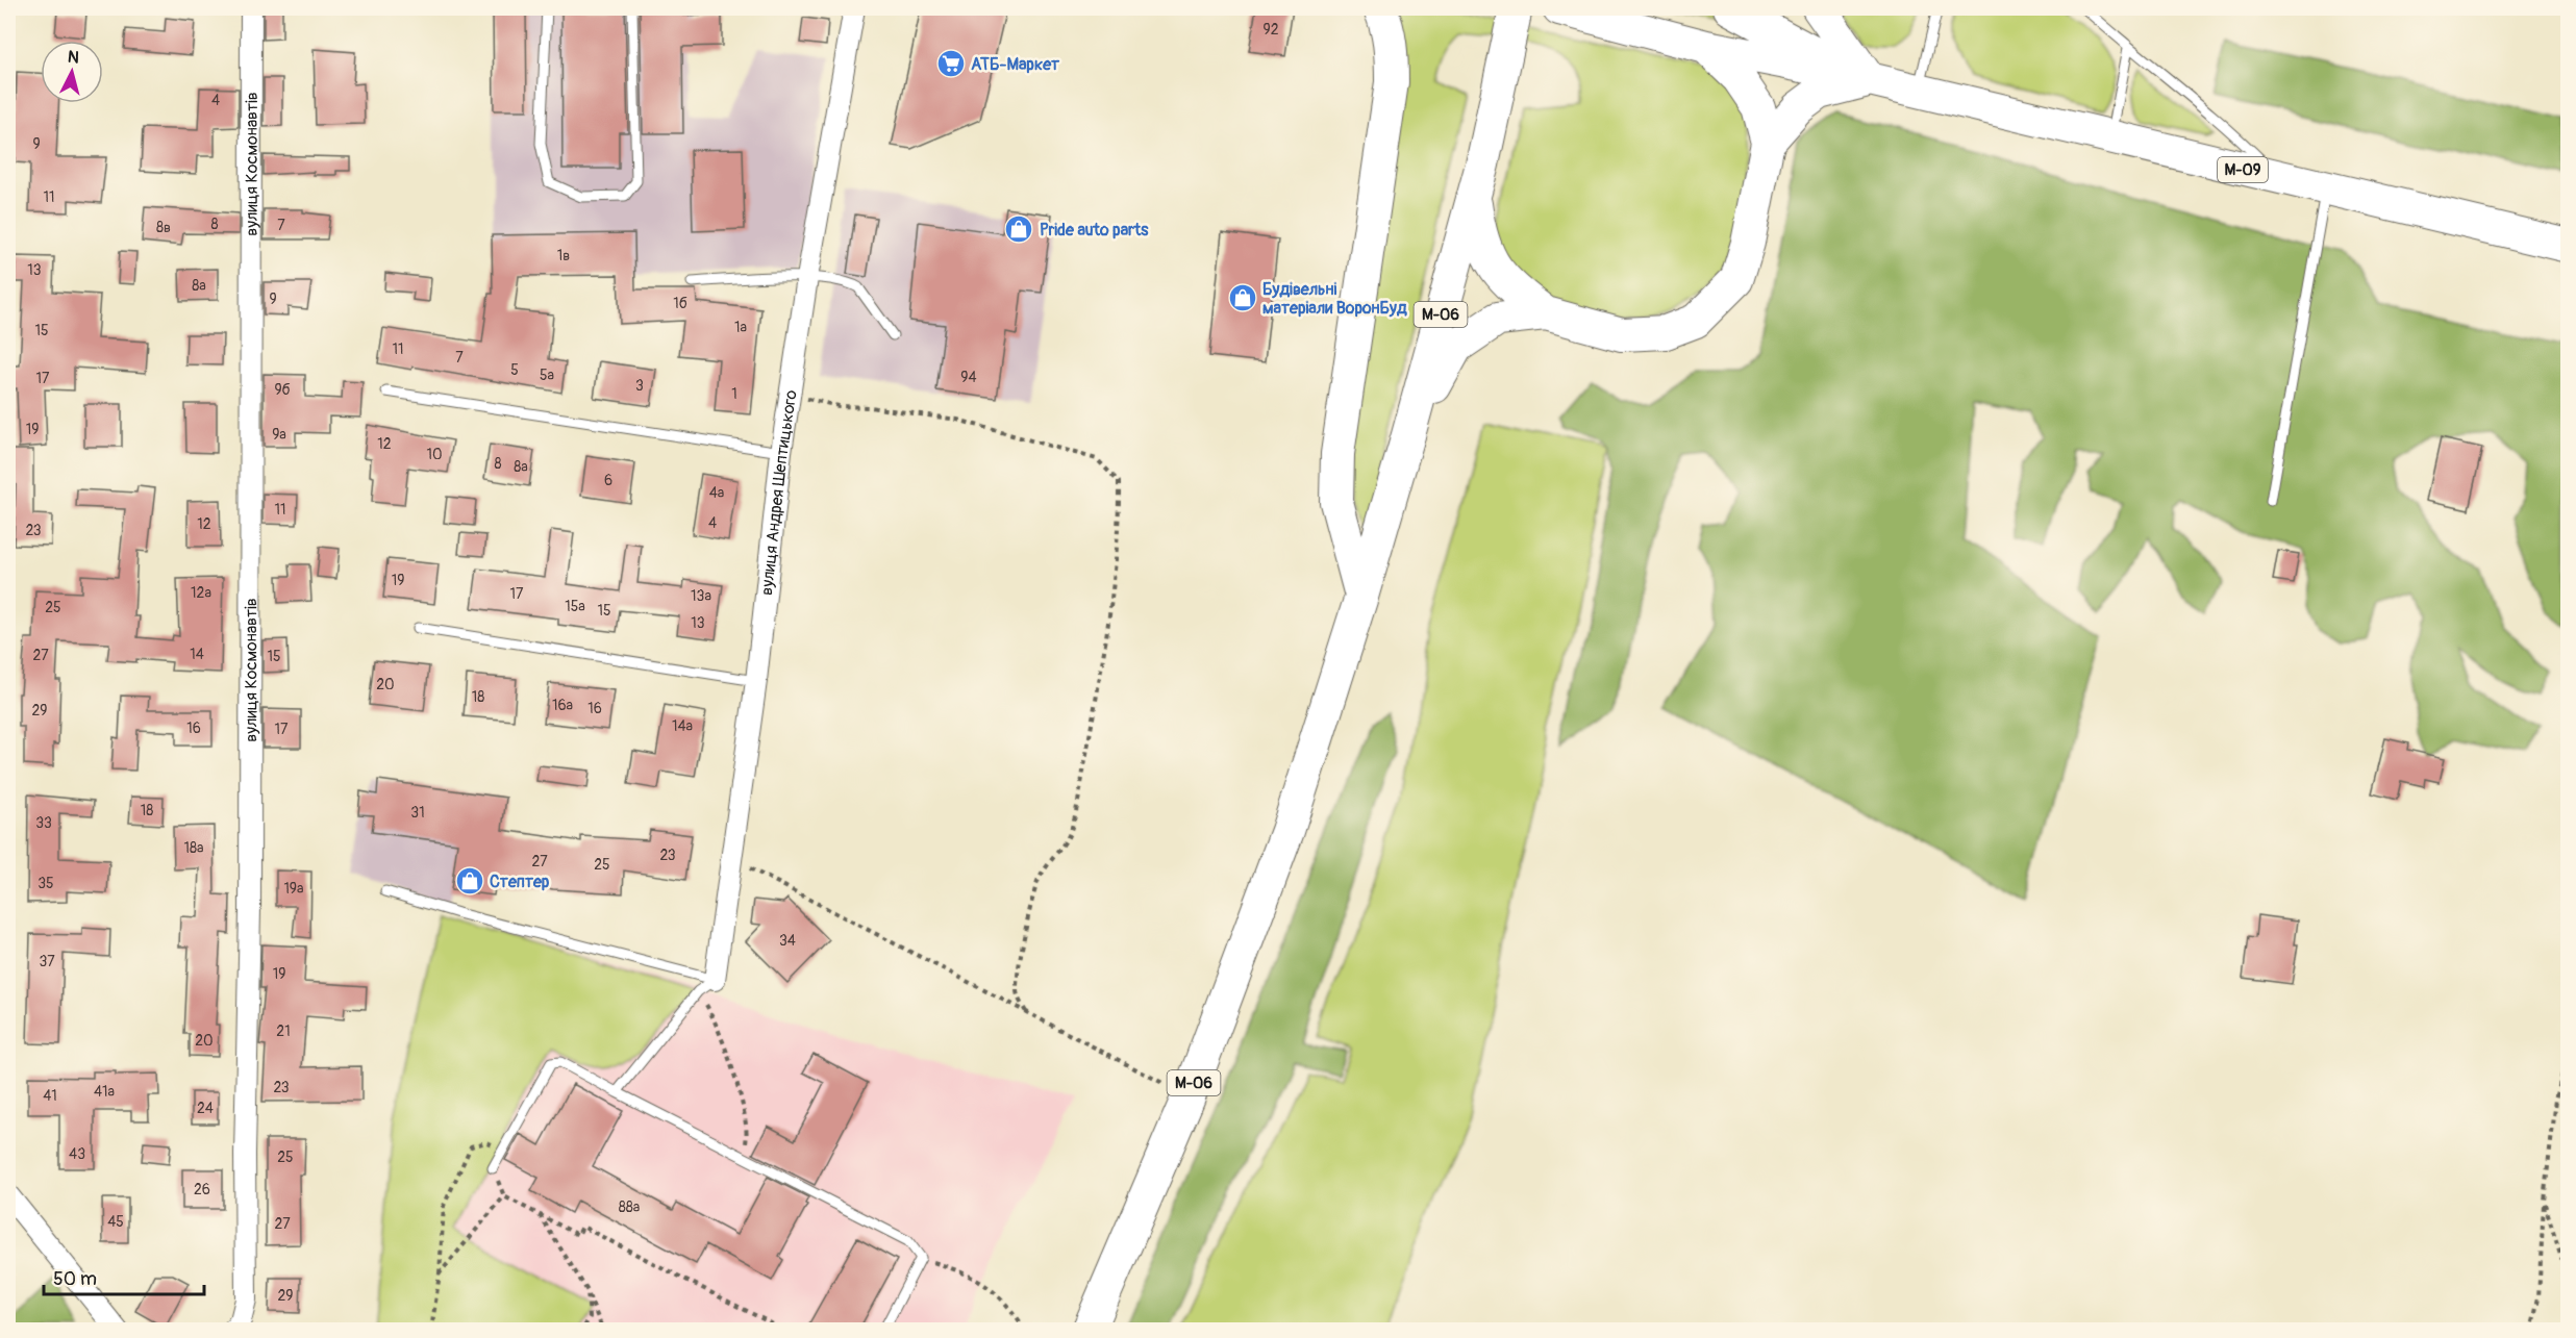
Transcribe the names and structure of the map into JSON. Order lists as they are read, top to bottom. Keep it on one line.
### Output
{"streets":{"highway":["М-09","М-06"],"street":["вулиця Космонавтів","вулиця Андрея Шептицького"]},"places":{"supermarket":["ATБ-Маркет"],"shop":["Pride auto parts","Будівельні матеріали ВоронБуд","Стептер"]},"house_numbers":["92","4","9","11","8","7","8в","1в","13","8а","9","1б","1а","15","11","7","5","5а","94","17","3","9б","1","19","9а","12","10","8","8а","6","4а","11","4","12","23","19","12а","17","13а","15а","25","15","13","14","27","15","20","18","16а","16","29","14а","16","17","18","31","33","18а","23","27","25","35","19а","34","37","19","21","20","23","41а","41","24","43","25","26","88а","45","27","29"],"scale_bar":"50 m","north":"top"}
